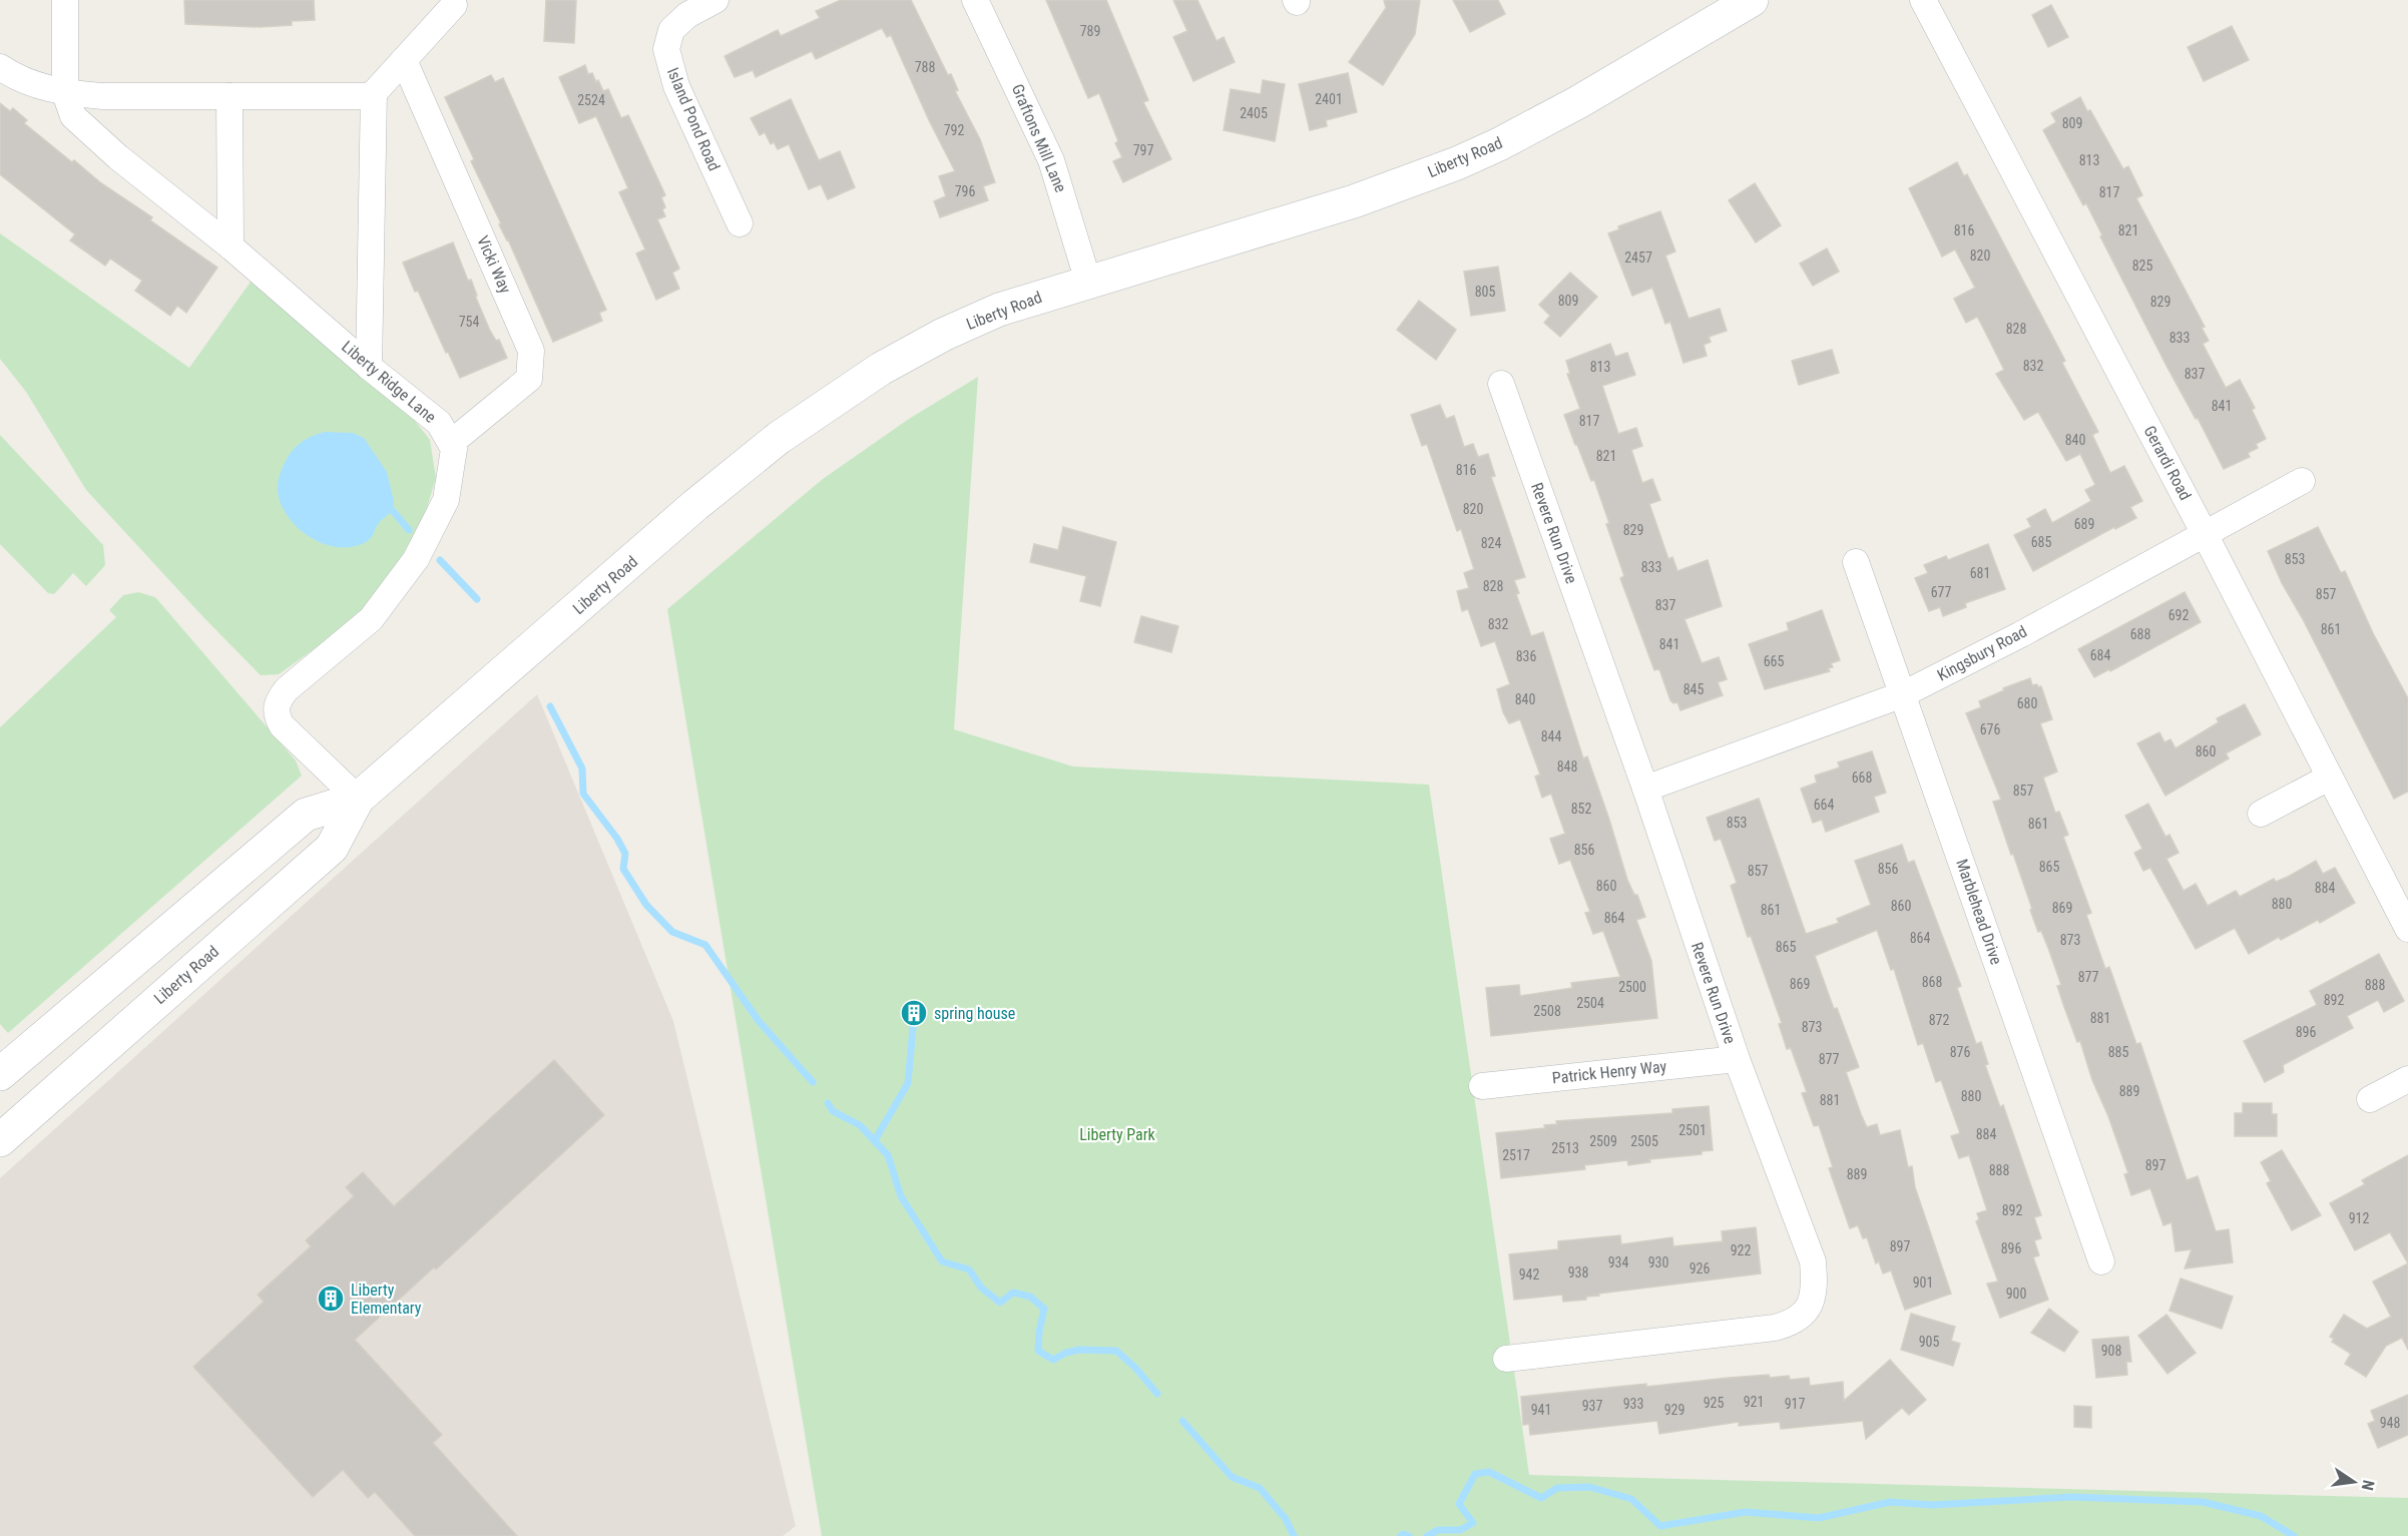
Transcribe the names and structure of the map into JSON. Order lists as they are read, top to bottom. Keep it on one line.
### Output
{"streets":{"main road":["Liberty Road"],"street":["Island Pond Road","Graftons Mill Lane","Vicki Way","Liberty Ridge Lane","Gerardi Road","Revere Run Drive","Kingsbury Road","Marblehead Drive","Patrick Henry Way"]},"crossings":[["Graftons Mill Lane","Liberty Road"],["Vicki Way","Liberty Ridge Lane"],["Gerardi Road","Kingsbury Road"],["Revere Run Drive","Kingsbury Road"],["Revere Run Drive","Patrick Henry Way"],["Kingsbury Road","Marblehead Drive"]],"parks":["Liberty Park"],"places":{"building":["spring house","Liberty Elementary"]},"house_numbers":["789","788","2401","2524","2405","809","792","797","813","796","817","816","821","820","2457","825","805","809","829","754","828","833","832","813","837","841","817","840","821","816","820","689","829","685","824","853","833","681","828","677","857","837","692","832","861","688","841","684","836","665","845","840","680","676","844","860","848","668","857","664","852","853","861","856","865","856","857","860","884","880","860","869","861","864","864","873","865","877","868","869","888","2500","892","2504","2508","881","872","873","896","876","885","877","889","880","881","2501","884","2509","2505","2513","2517","897","888","889","892","912","897","896","922","934","930","926","938","942","901","900","905","908","921","925","933","917","937","941","929","948"],"north":"right"}
